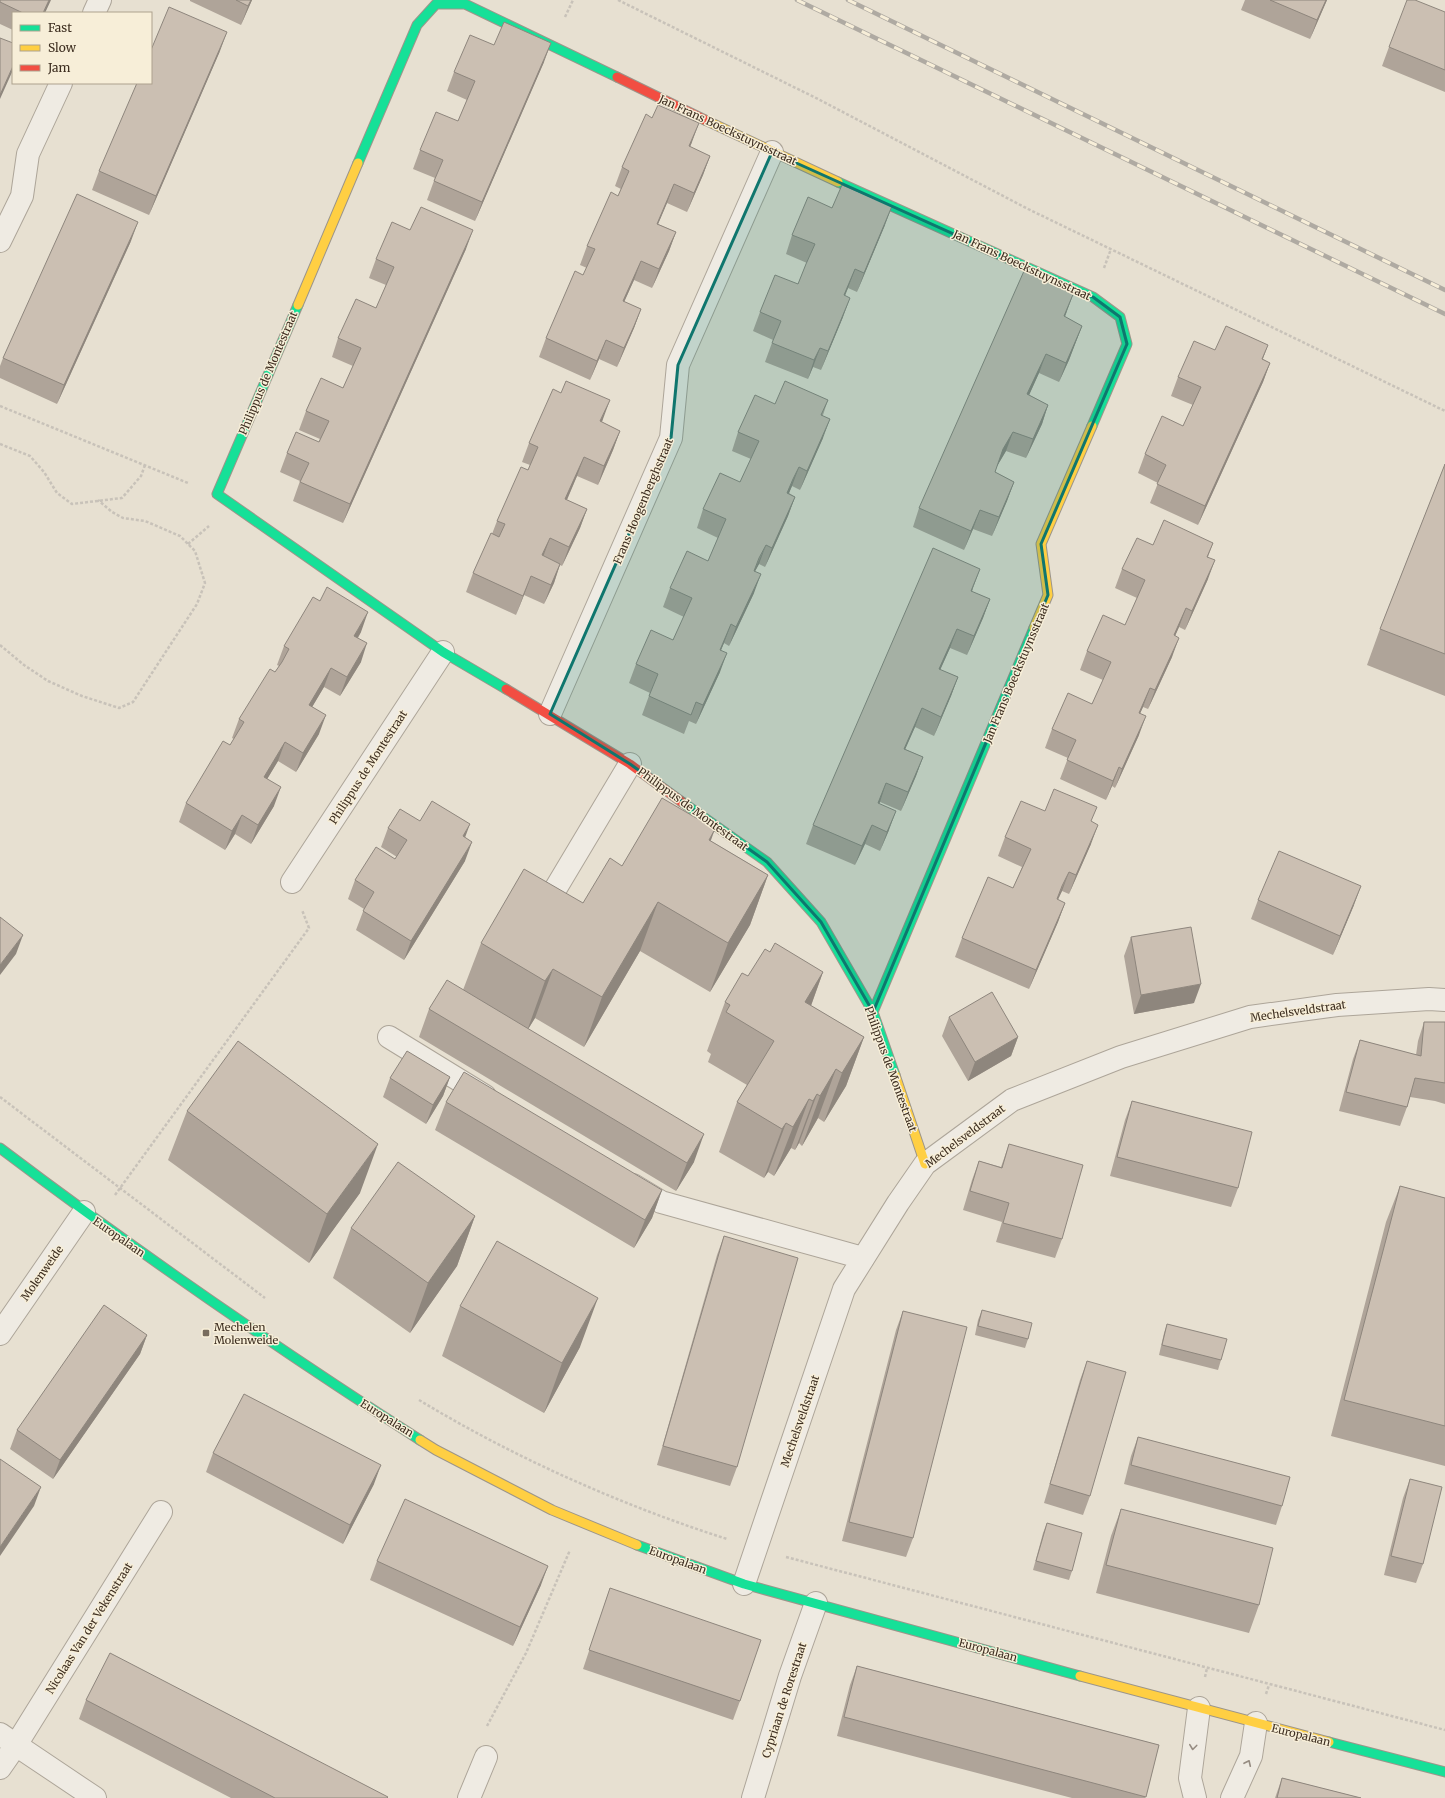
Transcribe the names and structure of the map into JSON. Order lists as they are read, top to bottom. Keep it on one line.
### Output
{"streets":{"street":["Jan Frans Boeckstuynsstraat","Philippus de Montestraat","Frans Hoogenberghstraat","Mechelsveldstraat","Europalaan","Molenweide","Nicolaas Van der Vekenstraat","Cypriaan de Rorestraat"]},"crossings":[["Jan Frans Boeckstuynsstraat","Philippus de Montestraat"],["Jan Frans Boeckstuynsstraat","Frans Hoogenberghstraat"],["Philippus de Montestraat","Frans Hoogenberghstraat"],["Philippus de Montestraat","Mechelsveldstraat"],["Mechelsveldstraat","Europalaan"],["Europalaan","Molenweide"],["Europalaan","Cypriaan de Rorestraat"]],"places":{"transit":["Mechelen Molenweide"]},"legend":["Fast","Slow","Jam"]}
